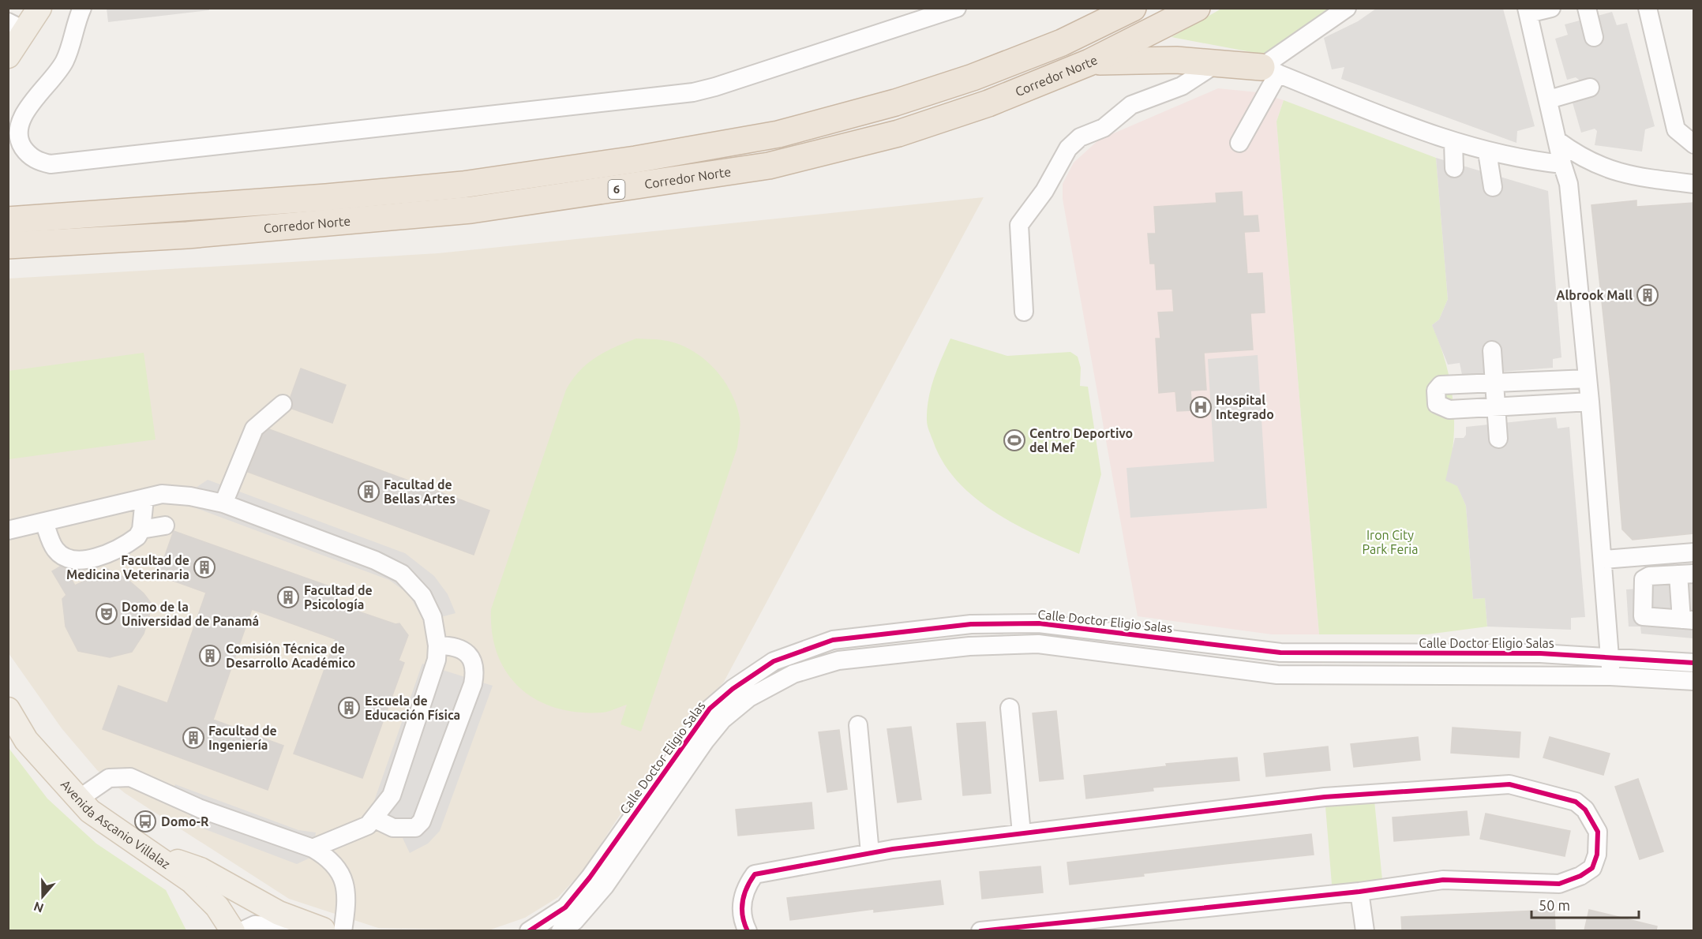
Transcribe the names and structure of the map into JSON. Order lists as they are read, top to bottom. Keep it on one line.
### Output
{"streets":{"highway":["Corredor Norte","6"],"main road":["Avenida Ascanio Villalaz"],"street":["Calle Doctor Eligio Salas"]},"parks":["Iron City Park Feria"],"places":{"building":["Albrook Mall","Facultad de Bellas Artes","Facultad de Medicina Veterinaria","Facultad de Psicología","Comisión Técnica de Desarrollo Académico","Escuela de Educación Física","Facultad de Ingeniería"],"hospital":["Hospital Integrado"],"sports":["Centro Deportivo del Mef"],"theatre":["Domo de la Universidad de Panamá"],"bus stop":["Domo-R"]},"scale_bar":"50 m","north":"bottom"}
